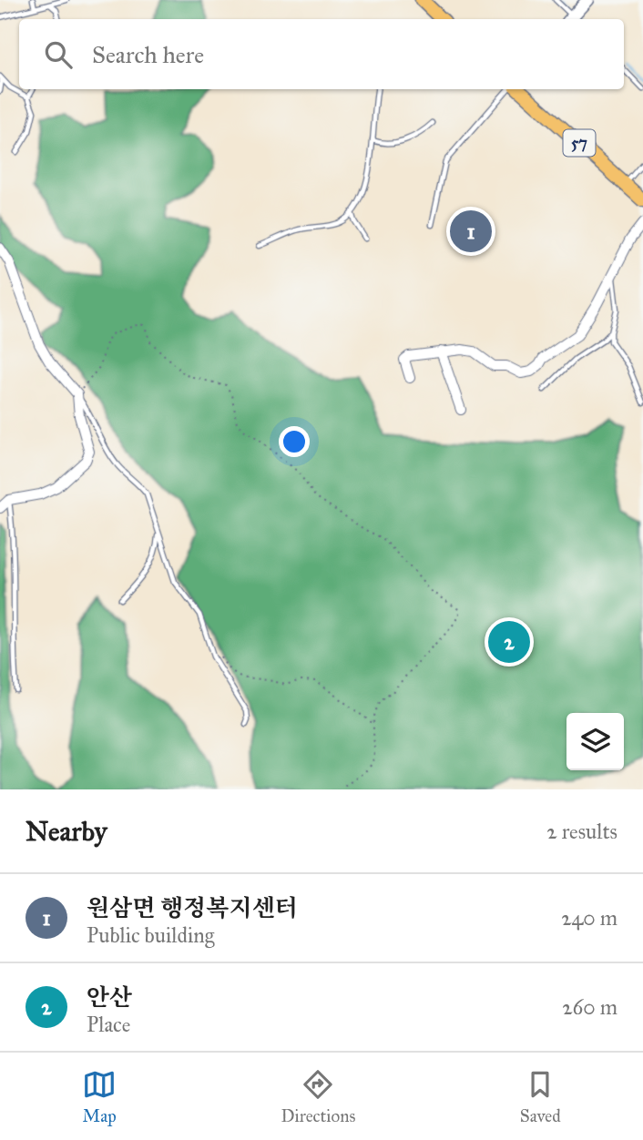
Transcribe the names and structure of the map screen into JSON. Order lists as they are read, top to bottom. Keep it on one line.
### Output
{"streets":{"main road":["57"]},"page":{"search":"Search here","pins":["1","2"],"heading":["Nearby","2 results"],"list":[{"mark":"1","name":"원삼면 행정복지센터","note":"Public building","value":"240 m"},{"mark":"2","name":"안산","note":"Place","value":"260 m"}],"nav":["Map","Directions","Saved"]}}
